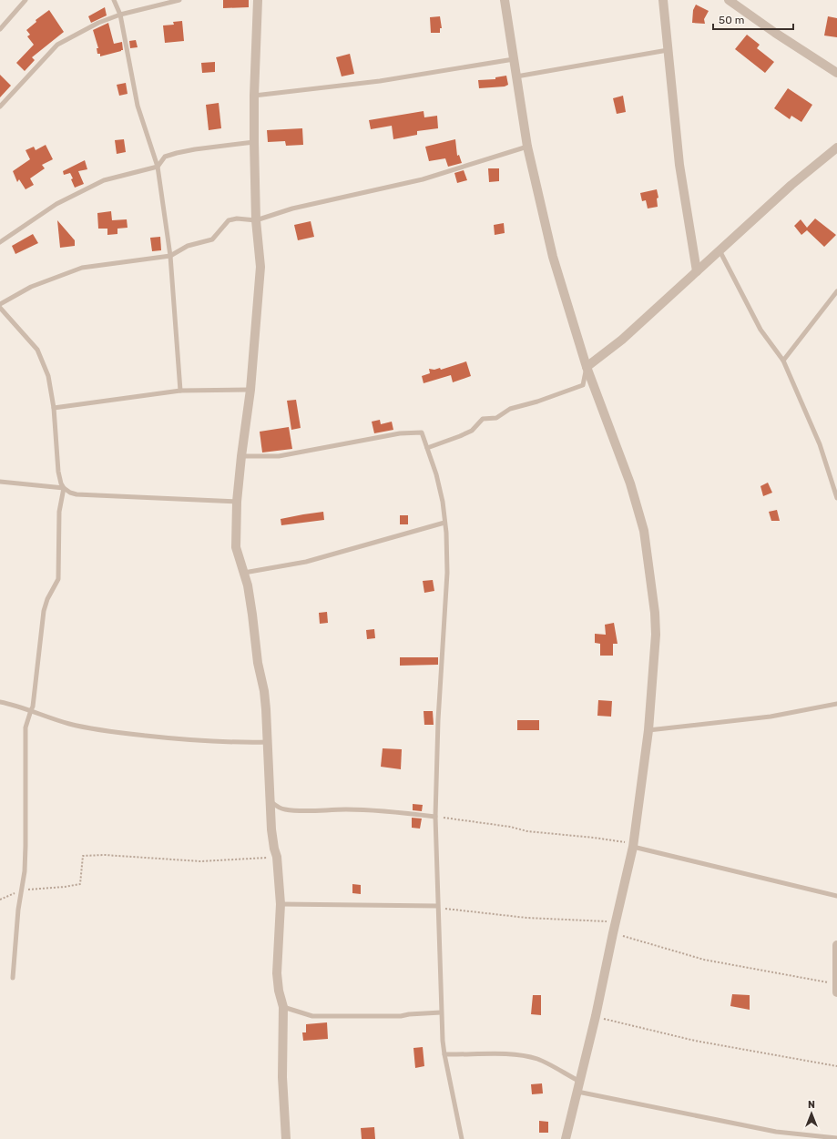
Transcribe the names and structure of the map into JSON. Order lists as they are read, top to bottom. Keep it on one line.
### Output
{"scale_bar":"50 m","north":"top"}
